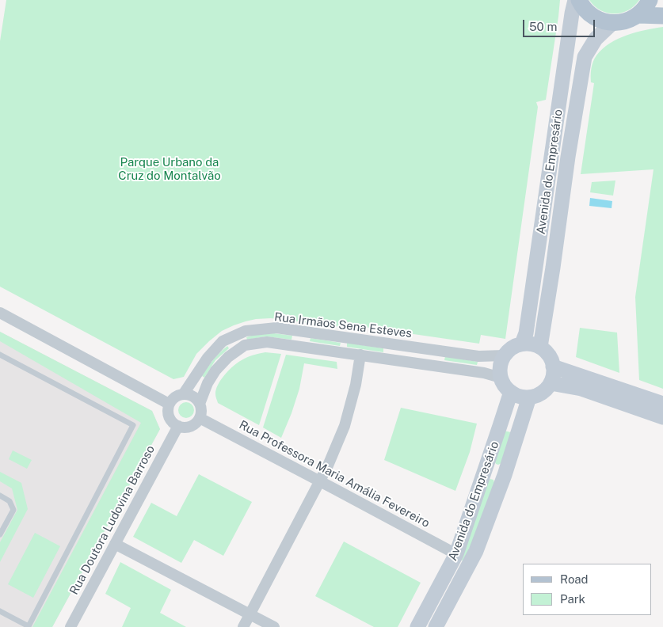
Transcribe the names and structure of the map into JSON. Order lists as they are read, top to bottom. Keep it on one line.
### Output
{"streets":{"main road":["Avenida do Empresário"],"street":["Rua Irmãos Sena Esteves","Rua Professora Maria Amália Fevereiro","Rua Doutora Ludovina Barroso"]},"crossings":[["Avenida do Empresário","Rua Irmãos Sena Esteves"],["Avenida do Empresário","Rua Professora Maria Amália Fevereiro"],["Rua Irmãos Sena Esteves","Rua Professora Maria Amália Fevereiro"],["Rua Irmãos Sena Esteves","Rua Doutora Ludovina Barroso"],["Rua Professora Maria Amália Fevereiro","Rua Doutora Ludovina Barroso"]],"parks":["Parque Urbano da Cruz do Montalvão"],"legend":["Road","Park"],"scale_bar":"50 m"}
